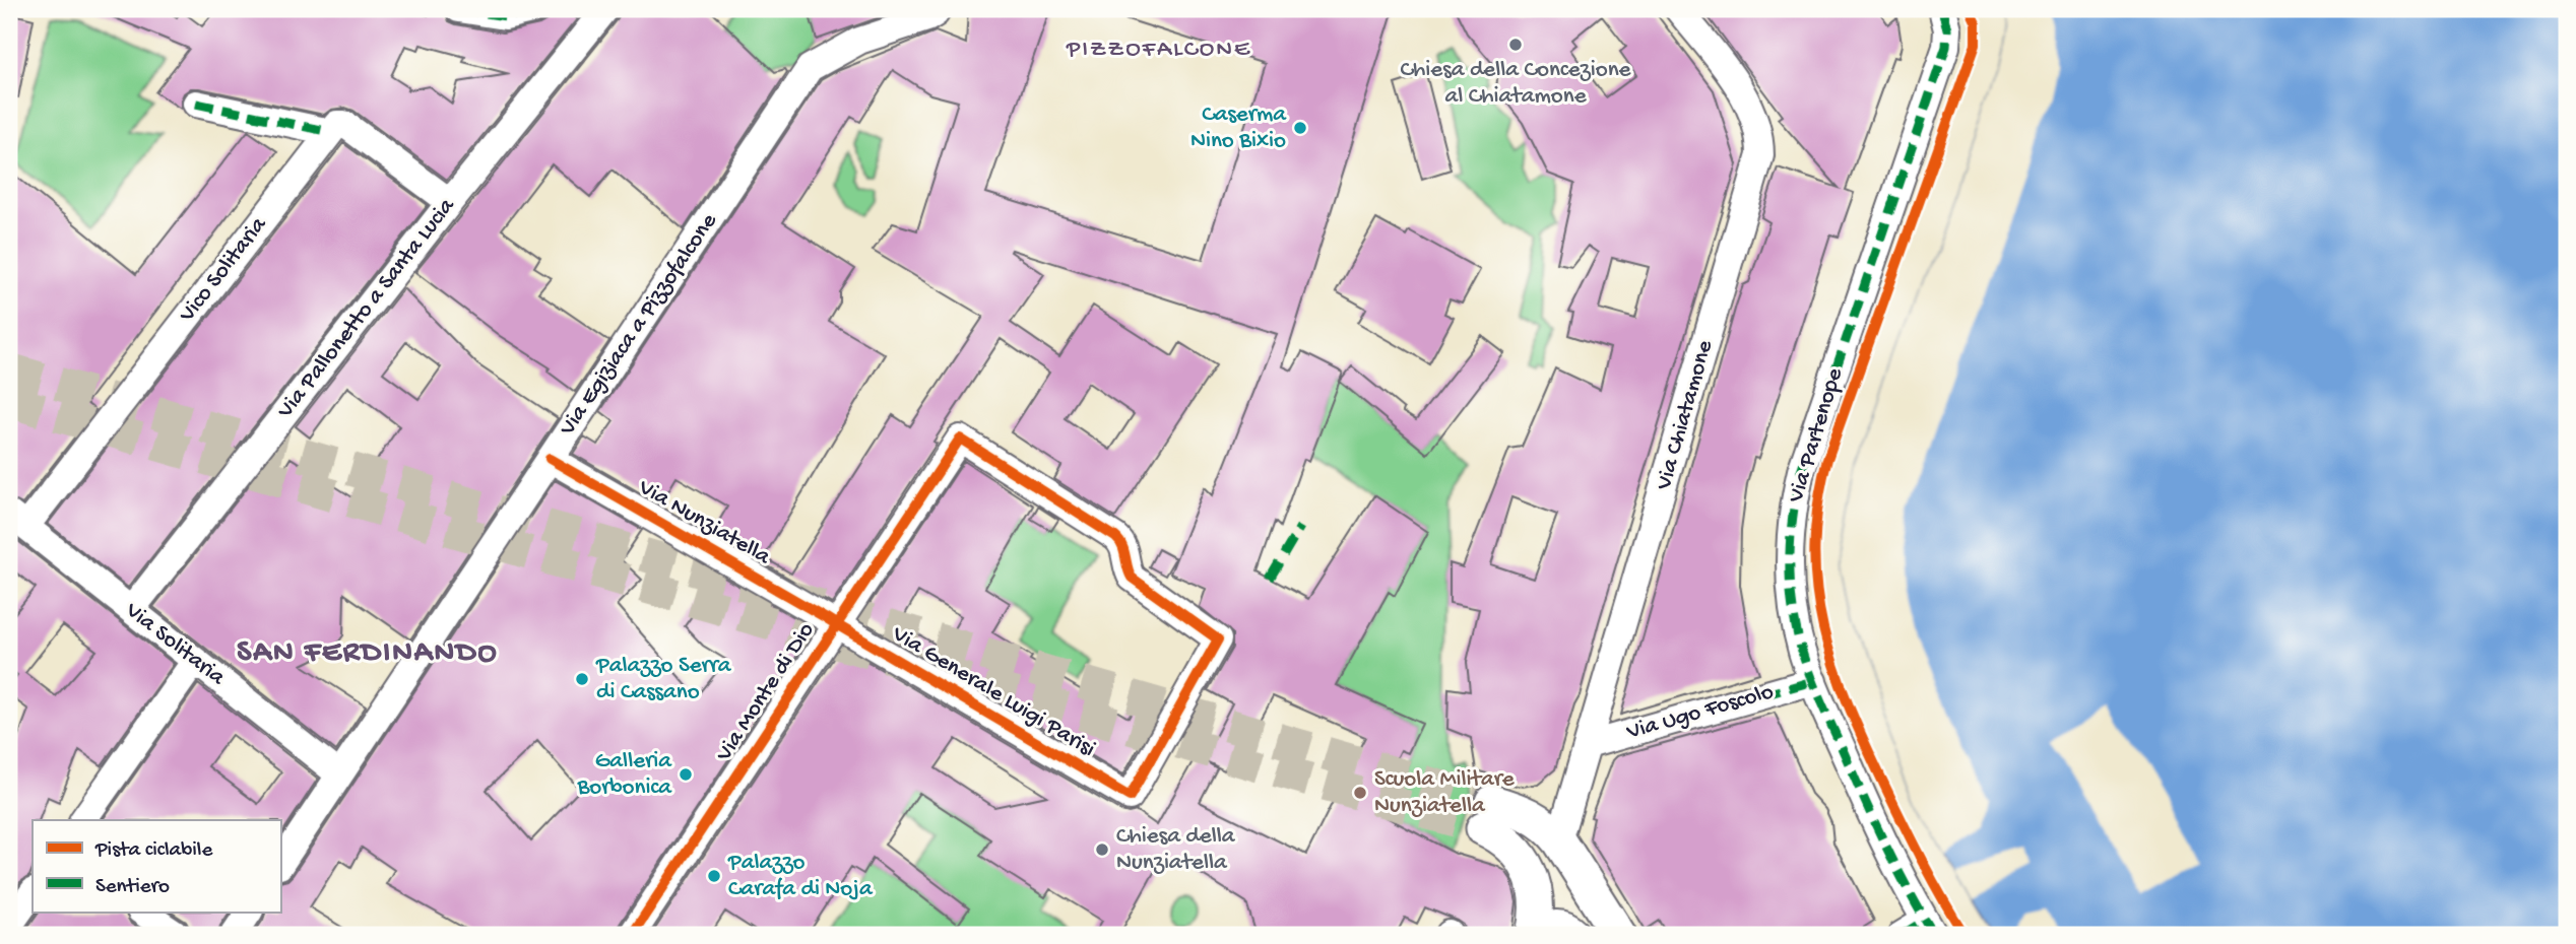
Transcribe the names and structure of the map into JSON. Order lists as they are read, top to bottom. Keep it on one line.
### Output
{"streets":{"street":["Vico Solitaria","Via Pallonetto a Santa Lucia","Via Egiziaca a Pizzofalcone","Via Chiatamone","Via Partenope","Via Nunziatella","Via Solitaria","Via Monte di Dio","Via Generale Luigi Parisi","Via Ugo Foscolo"]},"crossings":[["Vico Solitaria","Via Solitaria"],["Via Pallonetto a Santa Lucia","Via Solitaria"],["Via Egiziaca a Pizzofalcone","Via Nunziatella"],["Via Egiziaca a Pizzofalcone","Via Solitaria"],["Via Chiatamone","Via Ugo Foscolo"],["Via Partenope","Via Ugo Foscolo"],["Via Nunziatella","Via Monte di Dio"],["Via Nunziatella","Via Generale Luigi Parisi"],["Via Monte di Dio","Via Generale Luigi Parisi"]],"districts":["PIZZOFALCONE","SAN FERDINANDO"],"places":["Chiesa della Concezione al Chiatamone","Caserma Nino Bixio","Palazzo Serra di Cassano","Galleria Borbonica","Scuola Militare Nunziatella","Chiesa della Nunziatella","Palazzo Carafa di Noja"],"legend":["Pista ciclabile","Sentiero"]}
